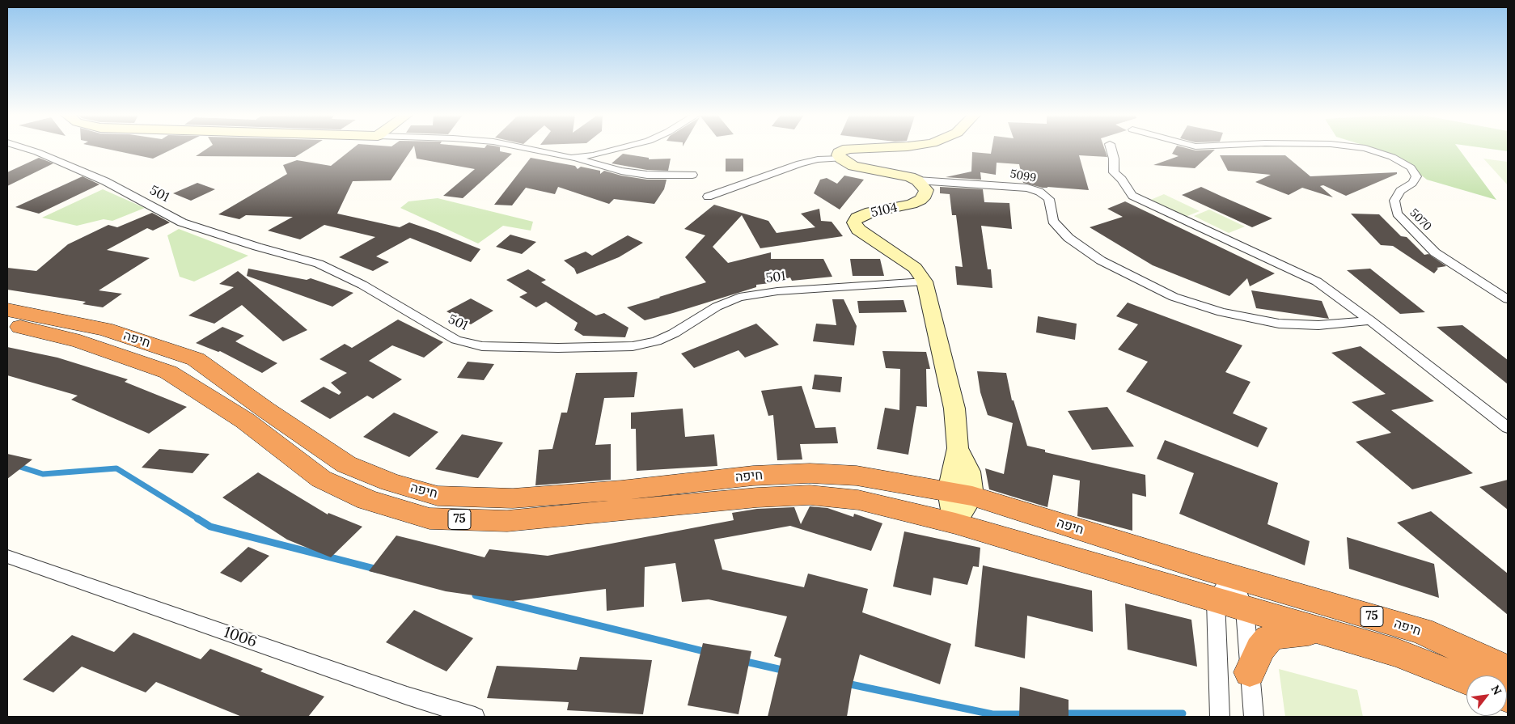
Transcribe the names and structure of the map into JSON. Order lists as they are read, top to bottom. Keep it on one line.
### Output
{"streets":{"highway":["חיפה","75"],"street":["5099","501","5104","5070","1006"]},"crossings":[["5099","5104"],["501","5104"],["5104","חיפה"]],"north":"top right"}
